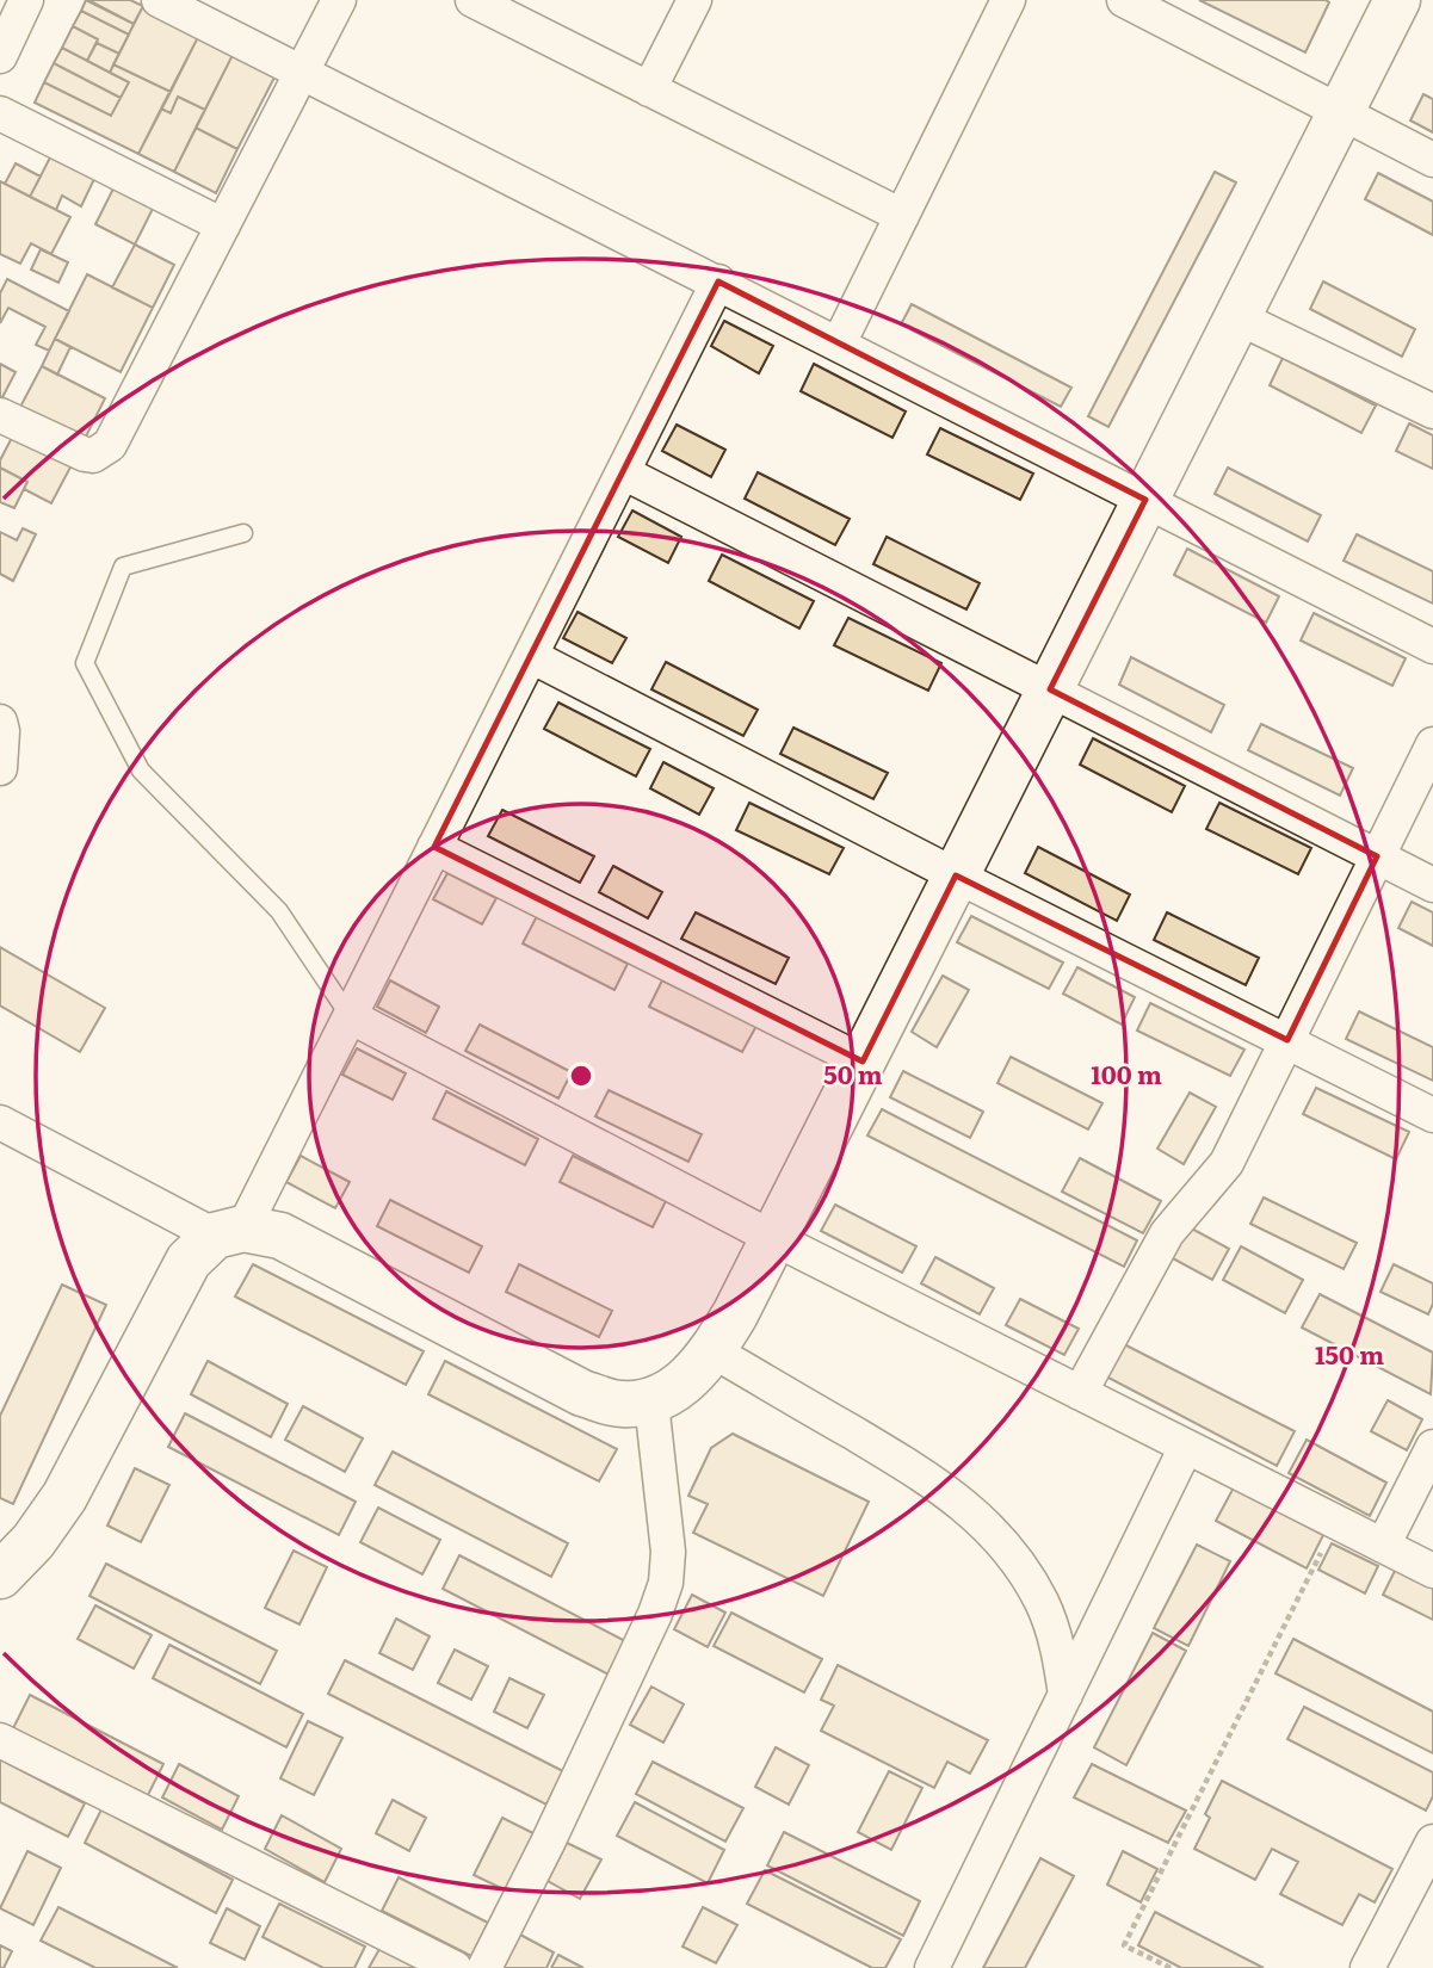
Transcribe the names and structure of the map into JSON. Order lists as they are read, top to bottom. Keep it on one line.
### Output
{"rings":["50 m","100 m","150 m"]}
